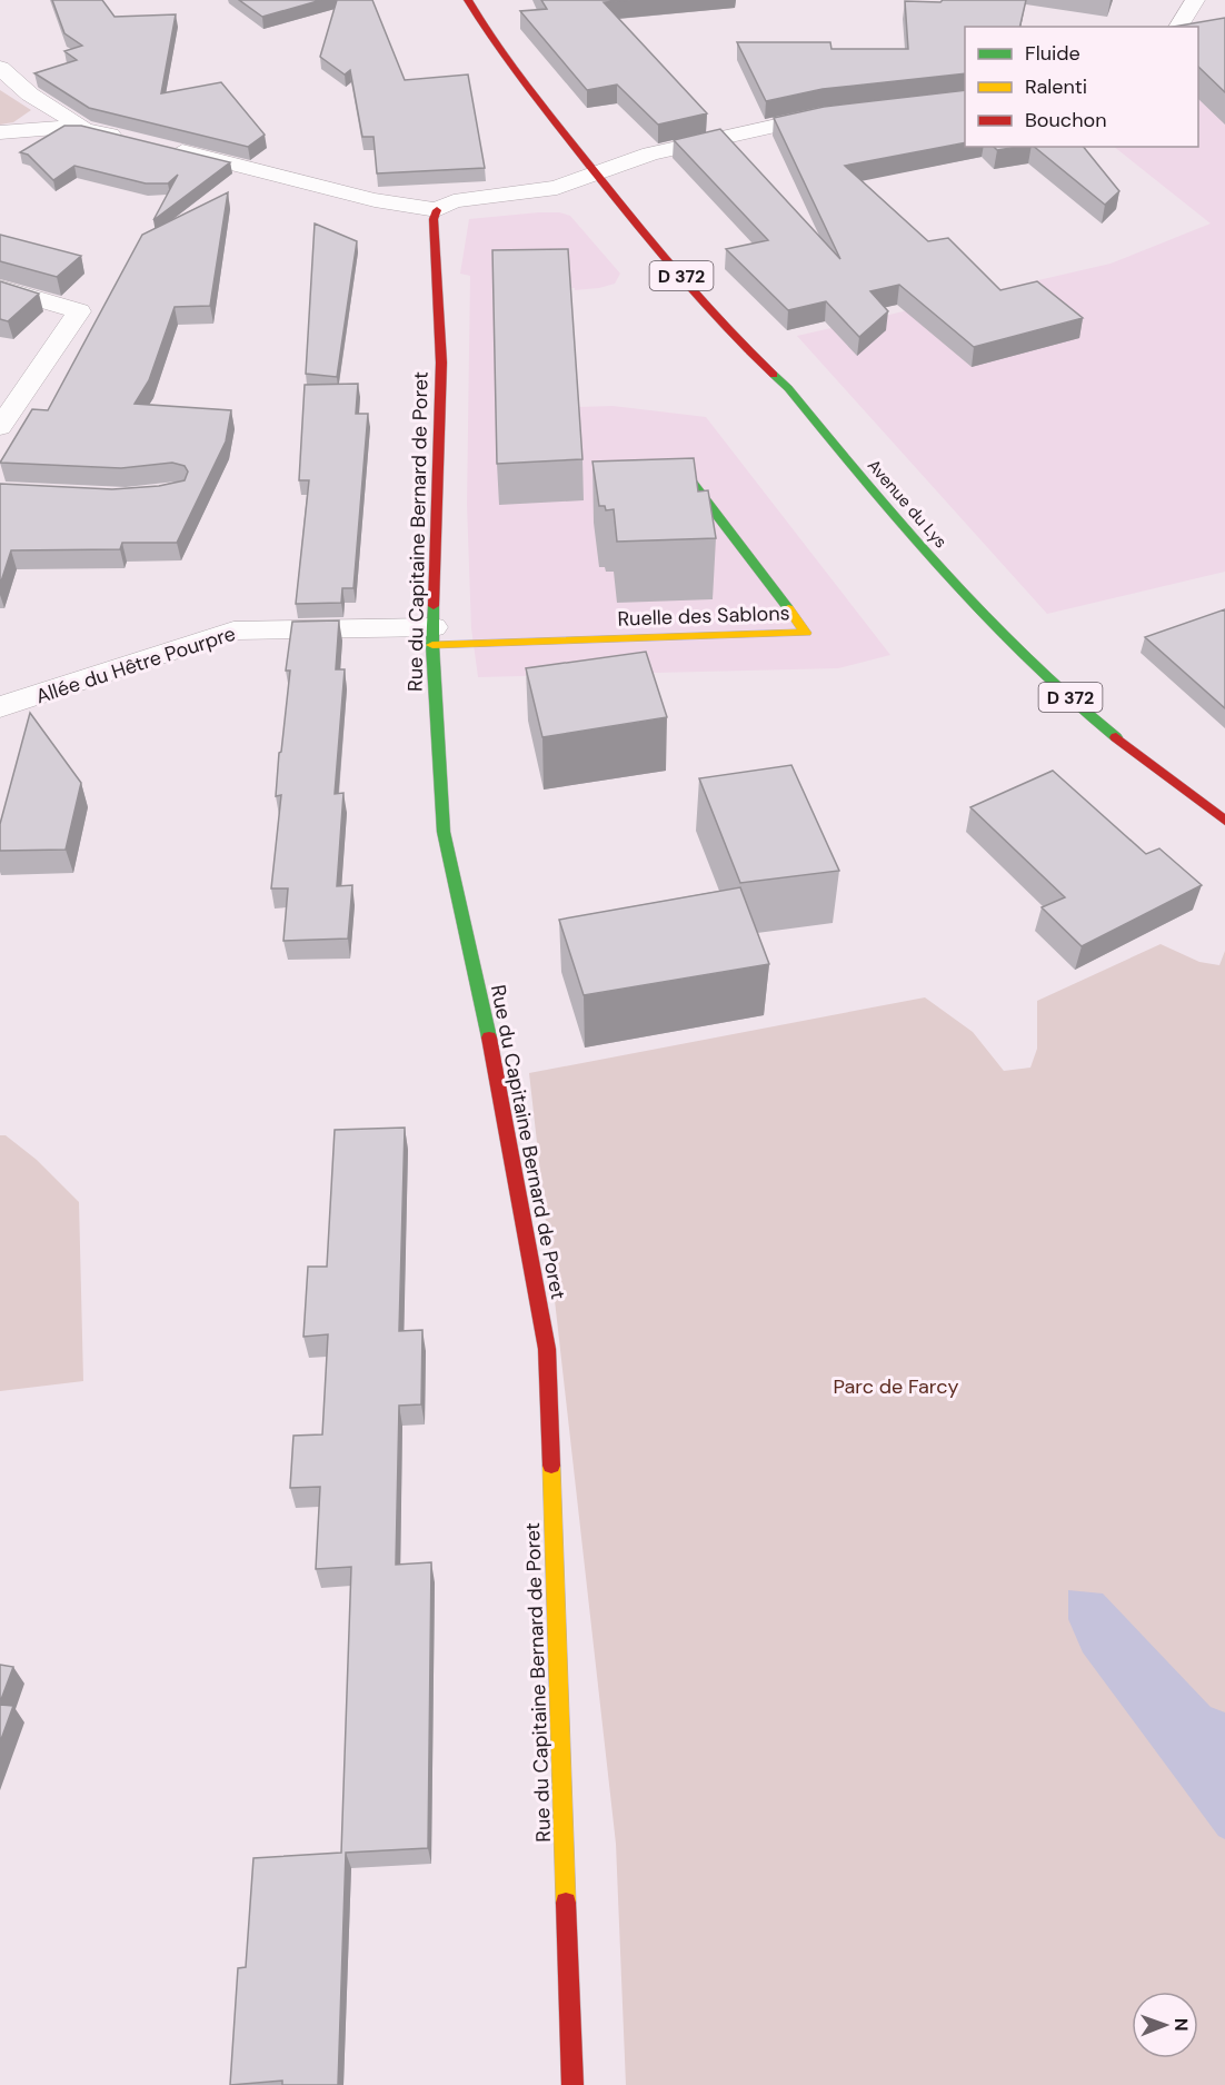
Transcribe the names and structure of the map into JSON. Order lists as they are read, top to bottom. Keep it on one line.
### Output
{"streets":{"street":["D 372","Avenue du Lys","Rue du Capitaine Bernard de Poret","Ruelle des Sablons","Allée du Hêtre Pourpre"]},"crossings":[["D 372","Avenue du Lys"],["Rue du Capitaine Bernard de Poret","Ruelle des Sablons"],["Rue du Capitaine Bernard de Poret","Allée du Hêtre Pourpre"],["Ruelle des Sablons","Allée du Hêtre Pourpre"]],"parks":["Parc de Farcy"],"legend":["Fluide","Ralenti","Bouchon"],"north":"right"}
